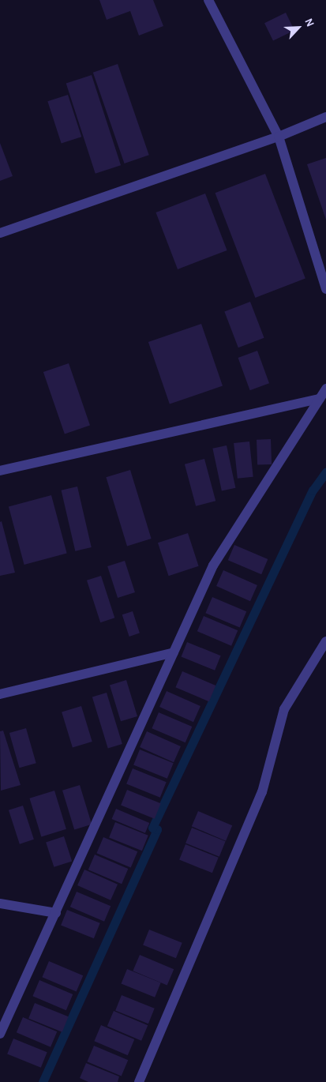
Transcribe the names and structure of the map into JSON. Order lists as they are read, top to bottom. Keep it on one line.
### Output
{"north":"top right"}
